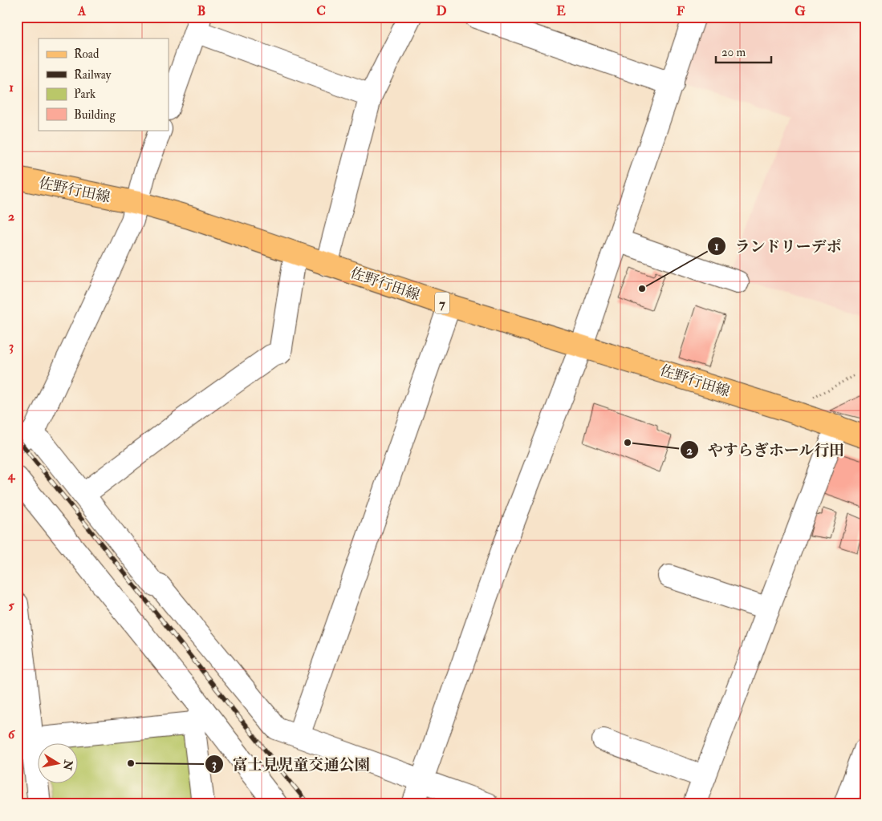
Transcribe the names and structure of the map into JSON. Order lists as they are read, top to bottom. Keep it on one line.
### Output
{"streets":{"main road":["佐野行田線","7"]},"places":["ランドリーデポ","やすらぎホール行田","富士見児童交通公園"],"legend":["Road","Railway","Park","Building"],"scale_bar":"20 m","north":"right","grid":{"columns":["A","B","C","D","E","F","G"],"rows":["1","2","3","4","5","6"]}}
